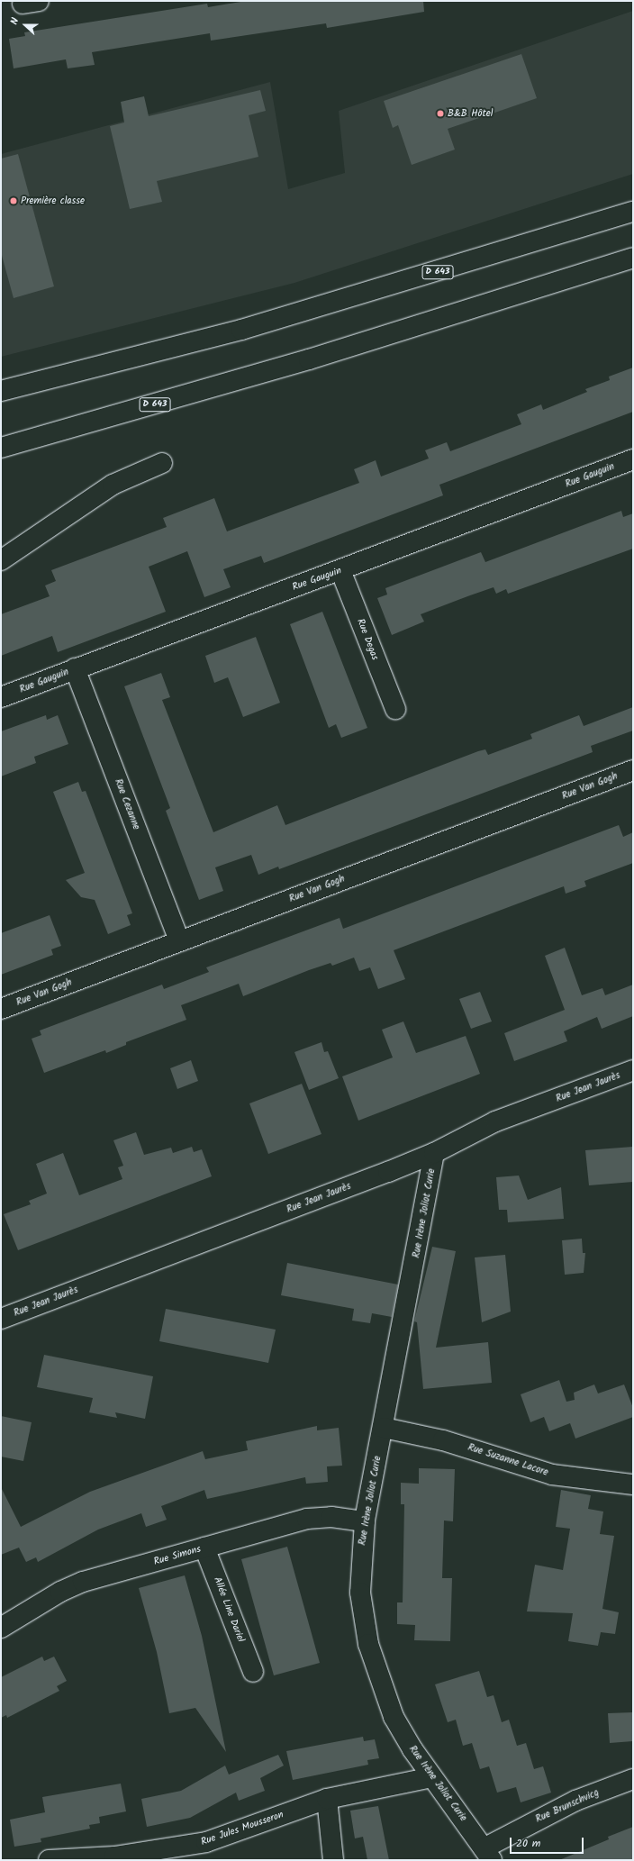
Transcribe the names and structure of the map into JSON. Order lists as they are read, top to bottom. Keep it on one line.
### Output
{"streets":{"main road":["D 643","Rue Gauguin","Rue Degas","Rue Van Gogh","Rue Cezanne","Rue Jean Jaurès","Rue Irène Joliot Curie","Rue Suzanne Lacore","Rue Simons","Allée Line Dariel","Rue Brunschvicg","Rue Jules Mousseron"]},"crossings":[["Rue Gauguin","Rue Degas"],["Rue Gauguin","Rue Cezanne"],["Rue Van Gogh","Rue Cezanne"],["Rue Jean Jaurès","Rue Irène Joliot Curie"],["Rue Irène Joliot Curie","Rue Suzanne Lacore"],["Rue Irène Joliot Curie","Rue Simons"],["Rue Irène Joliot Curie","Rue Brunschvicg"],["Rue Irène Joliot Curie","Rue Jules Mousseron"],["Rue Simons","Allée Line Dariel"]],"places":["B&B Hôtel","Première classe"],"scale_bar":"20 m","north":"left"}
